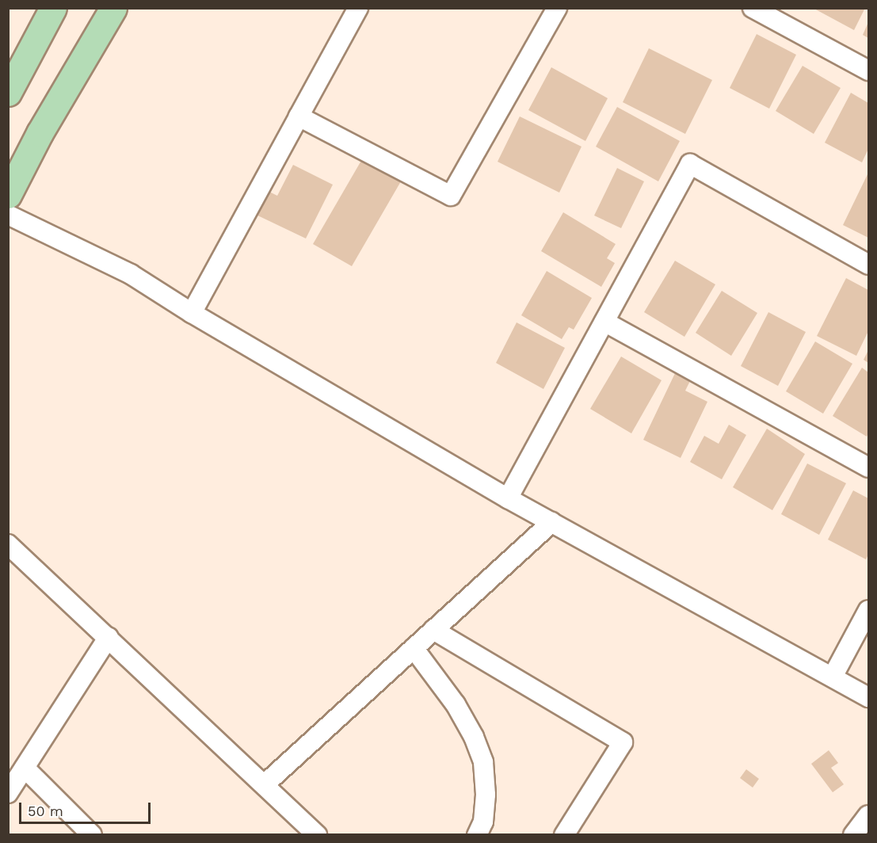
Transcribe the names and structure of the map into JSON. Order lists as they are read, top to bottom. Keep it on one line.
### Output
{"scale_bar":"50 m"}
